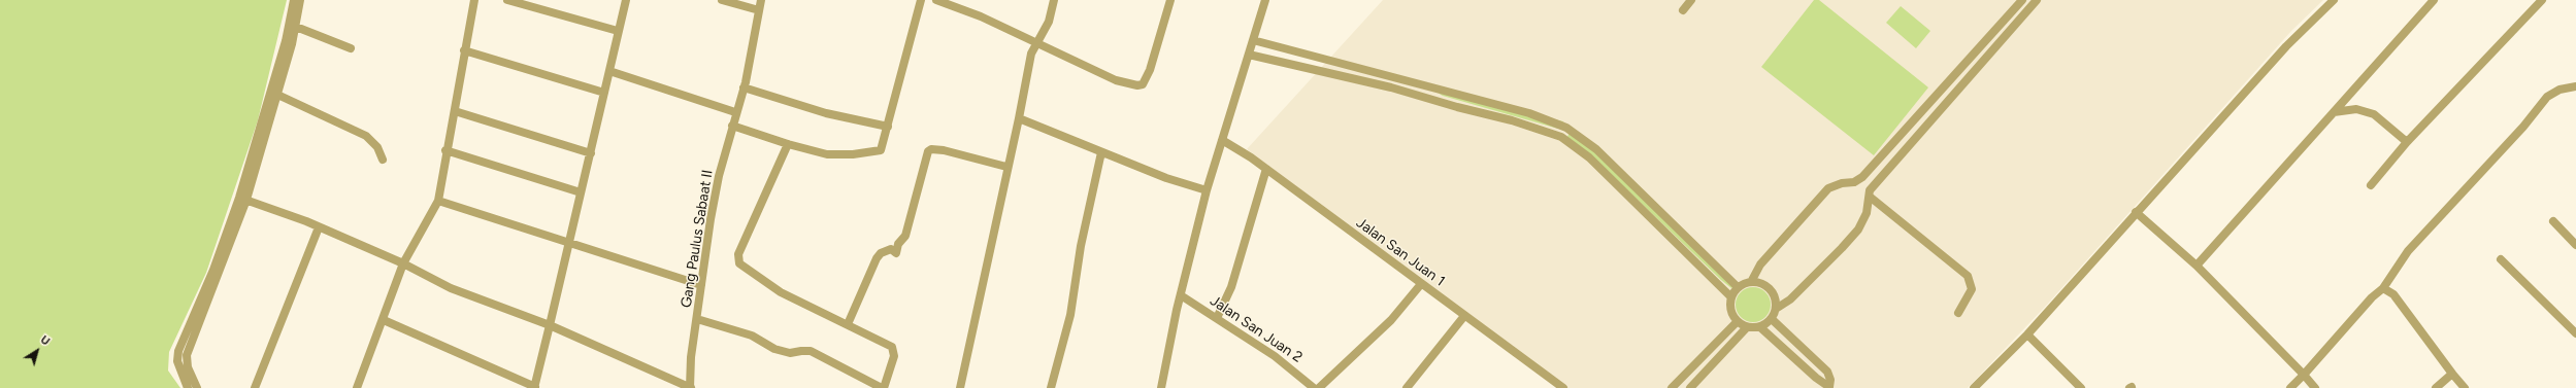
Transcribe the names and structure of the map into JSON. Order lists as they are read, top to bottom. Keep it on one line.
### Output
{"streets":{"street":["Gang Paulus Sabaat II","Jalan San Juan 1","Jalan San Juan 2"]},"north":"top right"}
